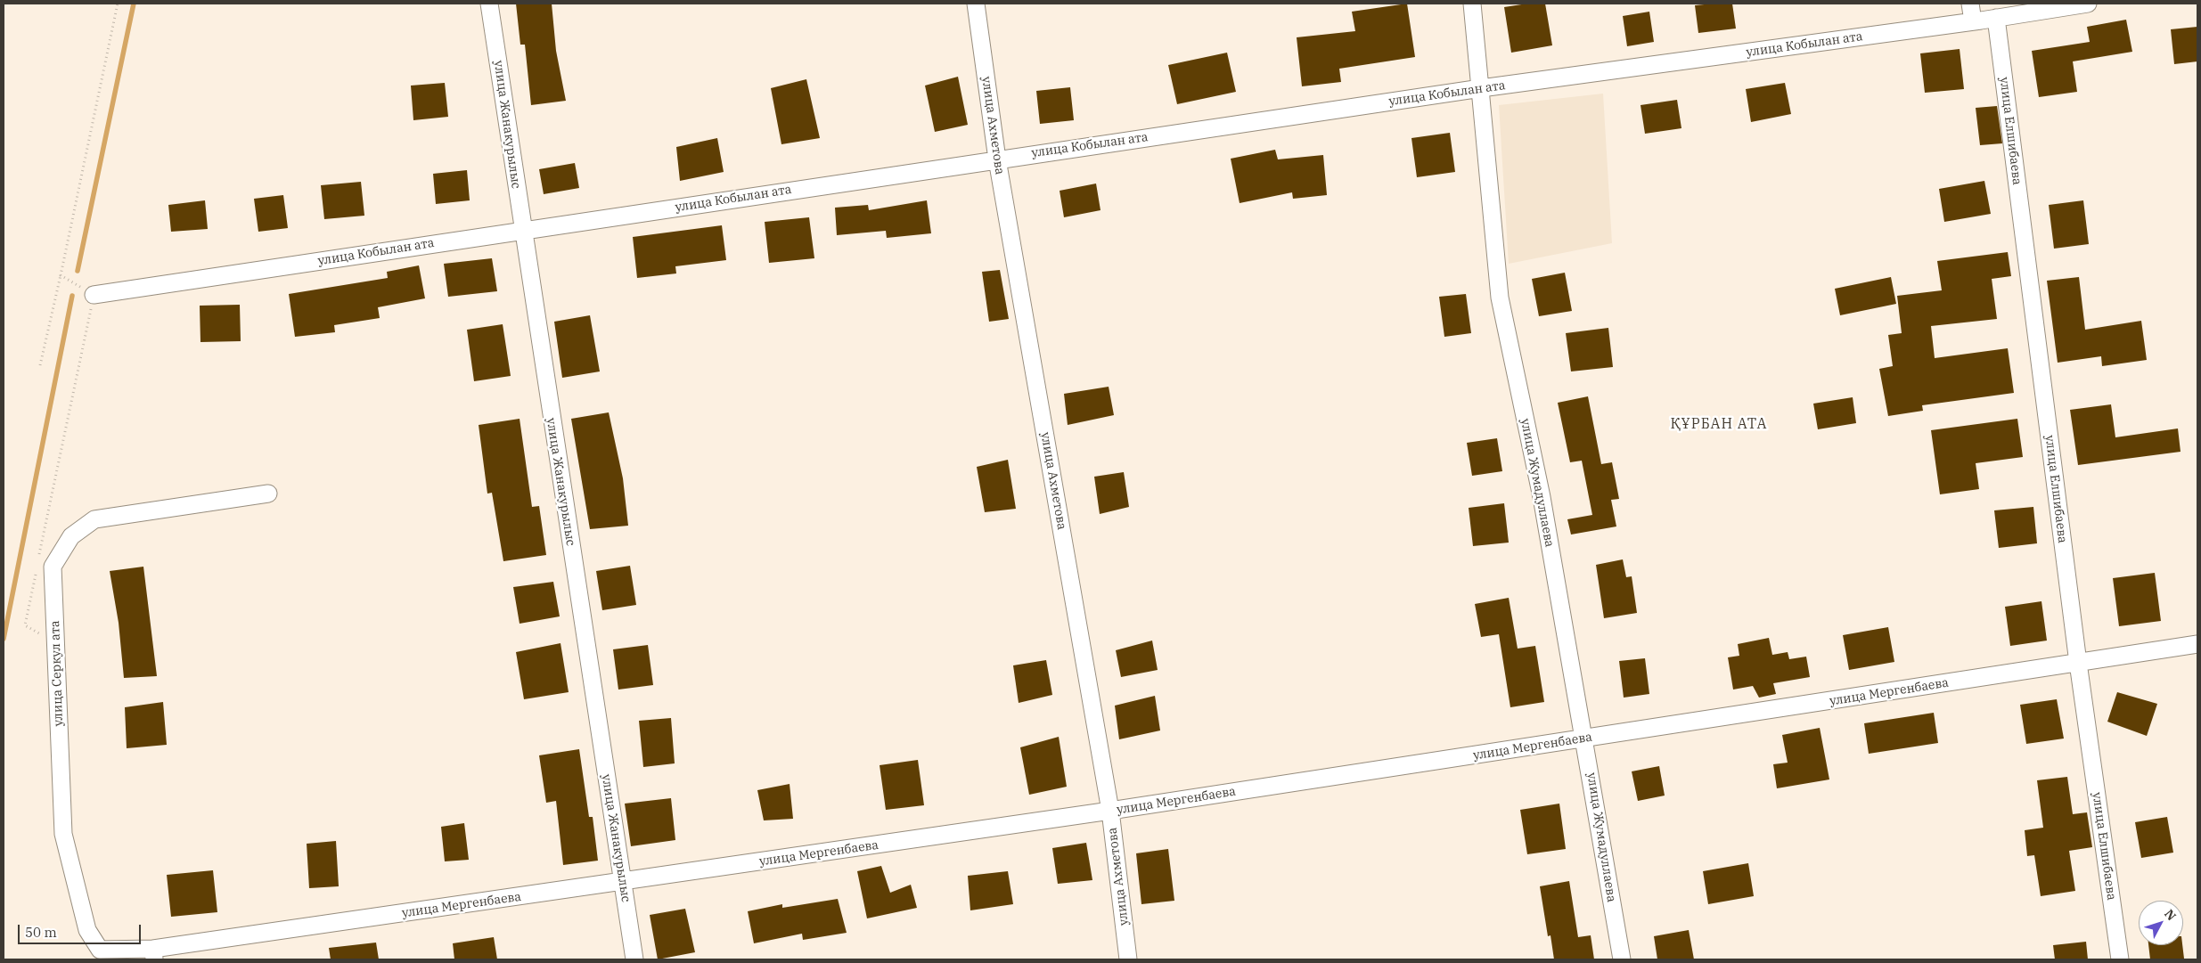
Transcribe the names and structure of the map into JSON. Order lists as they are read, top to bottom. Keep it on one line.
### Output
{"streets":{"street":["улица Кобылан ата","улица Жанакурылыс","улица Ахметова","улица Елшибаева","улица Жумадуллаева","улица Серкул ата","улица Мергенбаева"]},"crossings":[["улица Кобылан ата","улица Жанакурылыс"],["улица Кобылан ата","улица Ахметова"],["улица Кобылан ата","улица Елшибаева"],["улица Кобылан ата","улица Жумадуллаева"],["улица Жанакурылыс","улица Мергенбаева"],["улица Ахметова","улица Мергенбаева"],["улица Елшибаева","улица Мергенбаева"],["улица Жумадуллаева","улица Мергенбаева"],["улица Серкул ата","улица Мергенбаева"]],"districts":["ҚҰРБАН АТА"],"scale_bar":"50 m","north":"top right"}
